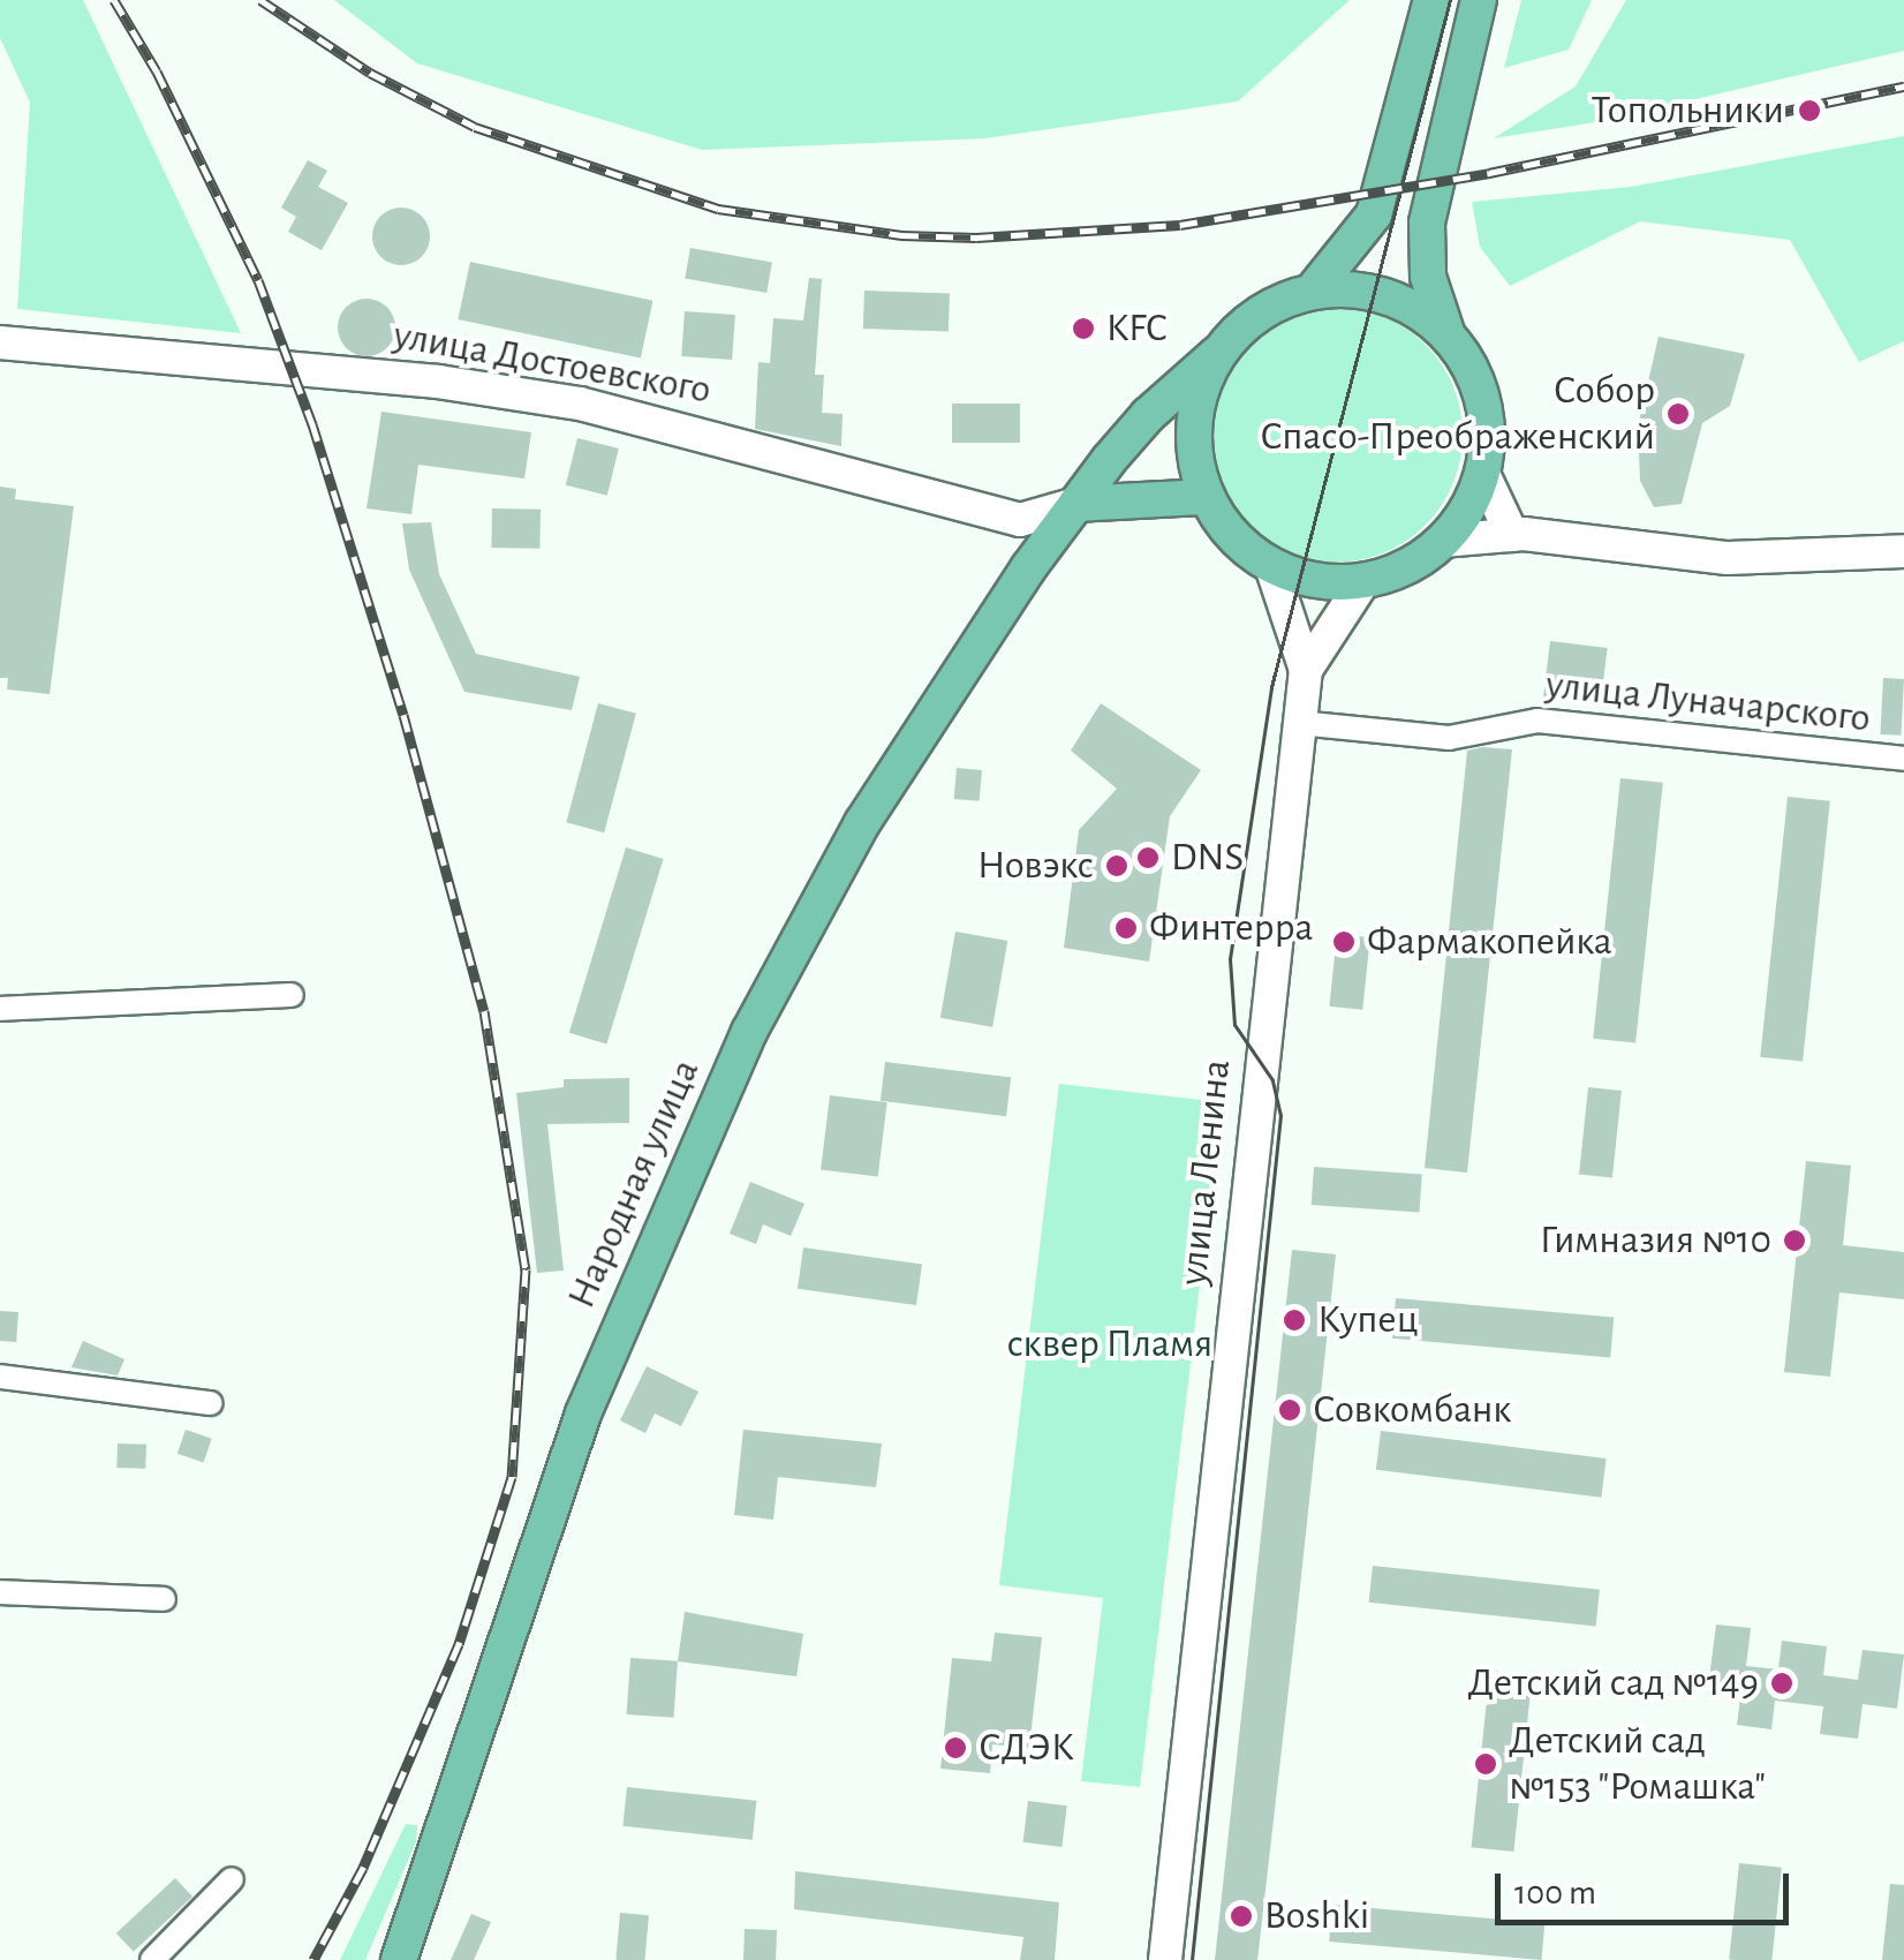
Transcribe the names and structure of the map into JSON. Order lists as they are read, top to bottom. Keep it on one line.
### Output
{"streets":{"main road":["Народная улица"],"street":["улица Достоевского","улица Луначарского","улица Ленина"]},"crossings":[["улица Достоевского","Народная улица"],["улица Луначарского","улица Ленина"]],"parks":["сквер Пламя"],"places":["Топольники","KFC","Собор Спасо-Преображенский","DNS","Новэкс","Финтерра","Фармакопейка","Гимназия №10","Купец","Совкомбанк","Детский сад №149","СДЭК","Детский сад №153 \"Ромашка\"","Boshki"],"scale_bar":"100 m"}
